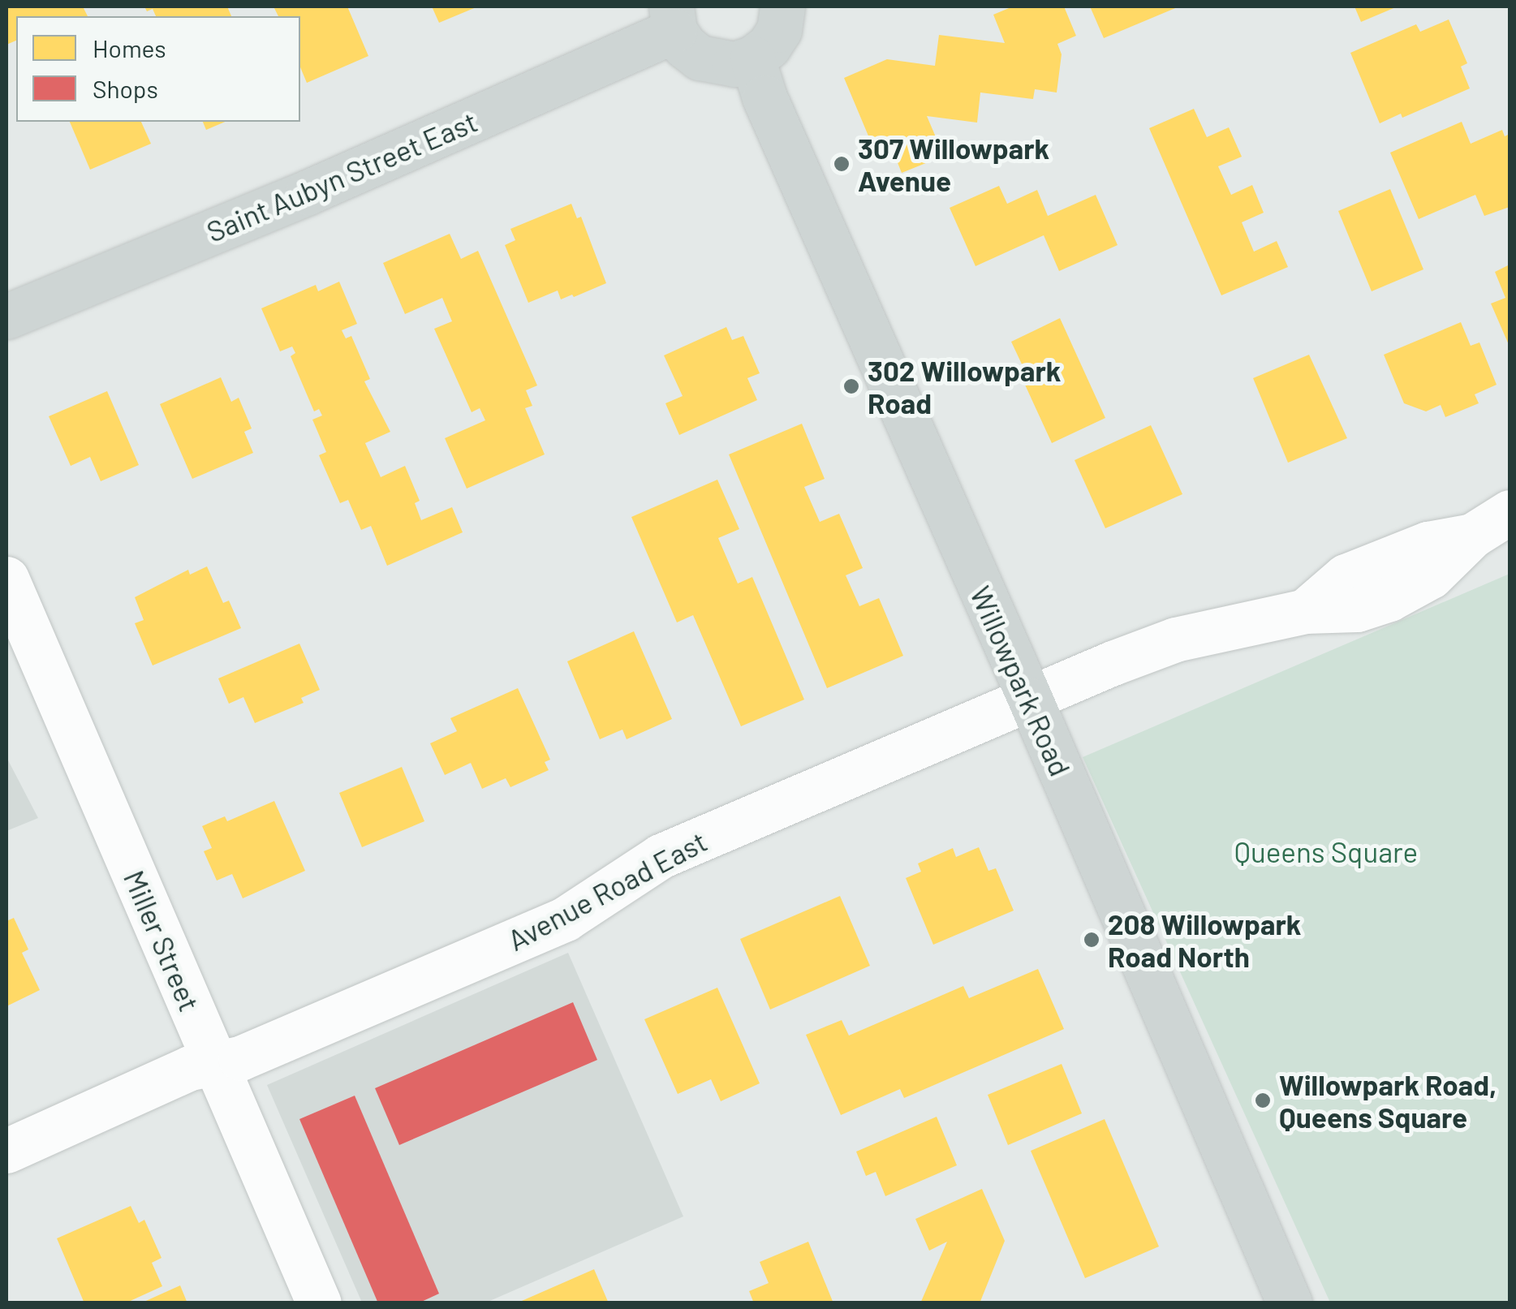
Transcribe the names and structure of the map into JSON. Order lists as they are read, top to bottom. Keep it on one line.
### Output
{"streets":{"main road":["Saint Aubyn Street East","Willowpark Road"],"street":["Avenue Road East","Miller Street"]},"crossings":[["Willowpark Road","Avenue Road East"],["Avenue Road East","Miller Street"]],"parks":["Queens Square"],"places":["307 Willowpark Avenue","302 Willowpark Road","208 Willowpark Road North","Willowpark Road, Queens Square"],"legend":["Homes","Shops"]}
